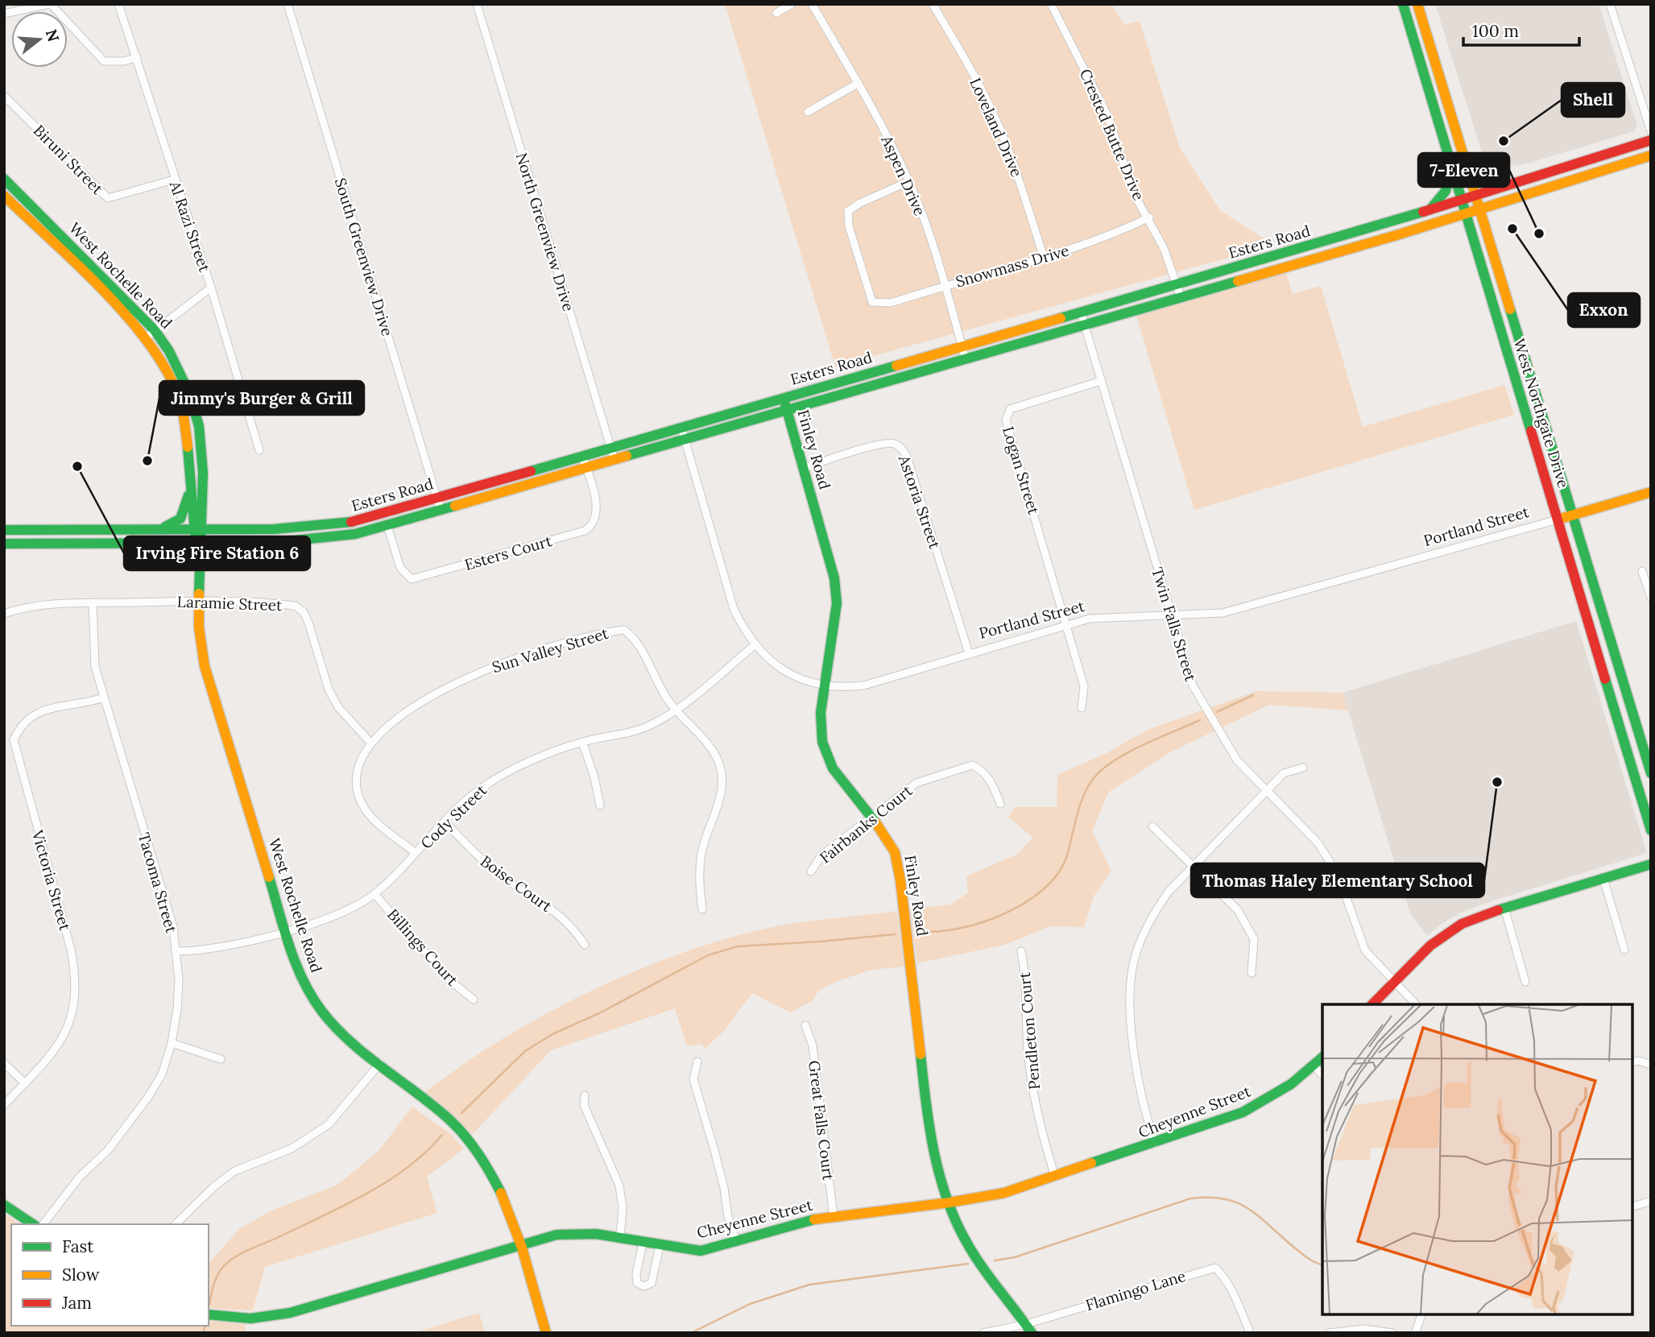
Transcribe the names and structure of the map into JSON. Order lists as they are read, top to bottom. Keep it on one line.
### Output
{"streets":{"main road":["Esters Road","West Rochelle Road","West Northgate Drive","Finley Road","Portland Street","Cheyenne Street"],"street":["Loveland Drive","Crested Butte Drive","Biruni Street","Aspen Drive","Al Razi Street","North Greenview Drive","South Greenview Drive","Snowmass Drive","Logan Street","Astoria Street","Esters Court","Laramie Street","Twin Falls Street","Sun Valley Street","Cody Street","Fairbanks Court","Victoria Street","Tacoma Street","Boise Court","Billings Court","Pendleton Court","Great Falls Court","Flamingo Lane"]},"crossings":[["Loveland Drive","Snowmass Drive"],["Crested Butte Drive","Esters Road"],["Crested Butte Drive","Snowmass Drive"],["Biruni Street","Al Razi Street"],["Aspen Drive","Esters Road"],["Aspen Drive","Snowmass Drive"],["North Greenview Drive","Esters Road"],["Esters Road","South Greenview Drive"],["Esters Road","West Rochelle Road"],["Esters Road","West Northgate Drive"],["Esters Road","Finley Road"],["Esters Road","Portland Street"],["Esters Road","Esters Court"],["Esters Road","Twin Falls Street"],["West Rochelle Road","Laramie Street"],["West Rochelle Road","Cody Street"],["West Rochelle Road","Cheyenne Street"],["West Northgate Drive","Portland Street"],["Finley Road","Astoria Street"],["Finley Road","Portland Street"],["Finley Road","Fairbanks Court"],["Finley Road","Cheyenne Street"],["Finley Road","Flamingo Lane"],["Logan Street","Portland Street"],["Logan Street","Twin Falls Street"],["Astoria Street","Portland Street"],["Portland Street","Twin Falls Street"],["Portland Street","Cody Street"],["Laramie Street","Sun Valley Street"],["Laramie Street","Tacoma Street"],["Sun Valley Street","Cody Street"],["Cody Street","Tacoma Street"],["Cody Street","Boise Court"],["Cody Street","Billings Court"],["Victoria Street","Tacoma Street"],["Pendleton Court","Cheyenne Street"],["Cheyenne Street","Great Falls Court"]],"places":["Shell","Exxon","7-Eleven","Jimmy's Burger & Grill","Irving Fire Station 6","Thomas Haley Elementary School"],"legend":["Fast","Slow","Jam"],"scale_bar":"100 m","north":"right"}
